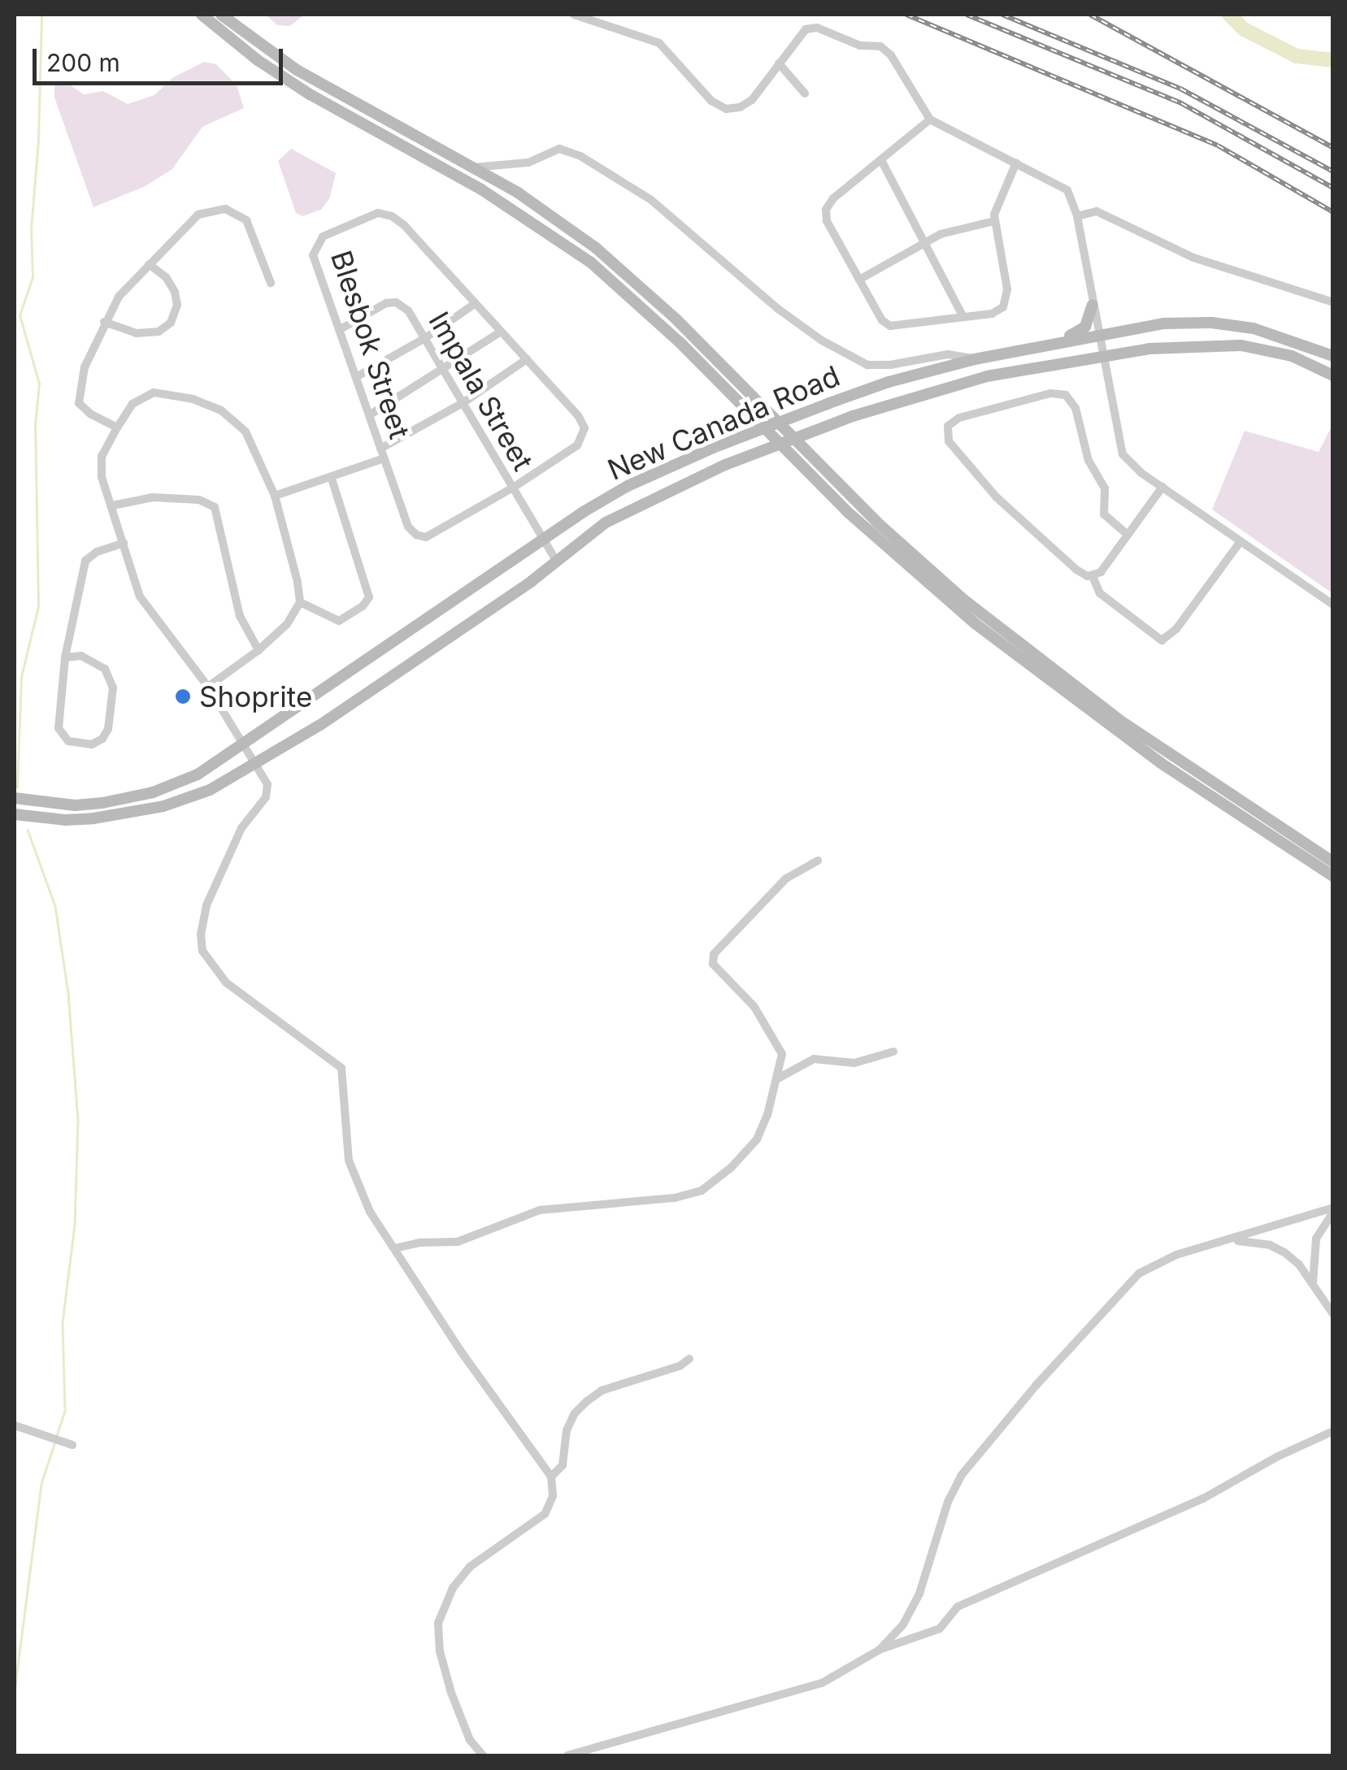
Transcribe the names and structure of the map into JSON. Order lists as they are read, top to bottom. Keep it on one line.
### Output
{"streets":{"main road":["New Canada Road"],"street":["Blesbok Street","Impala Street"]},"crossings":[["Blesbok Street","Impala Street"],["Impala Street","New Canada Road"]],"places":["Shoprite"],"scale_bar":"200 m"}
